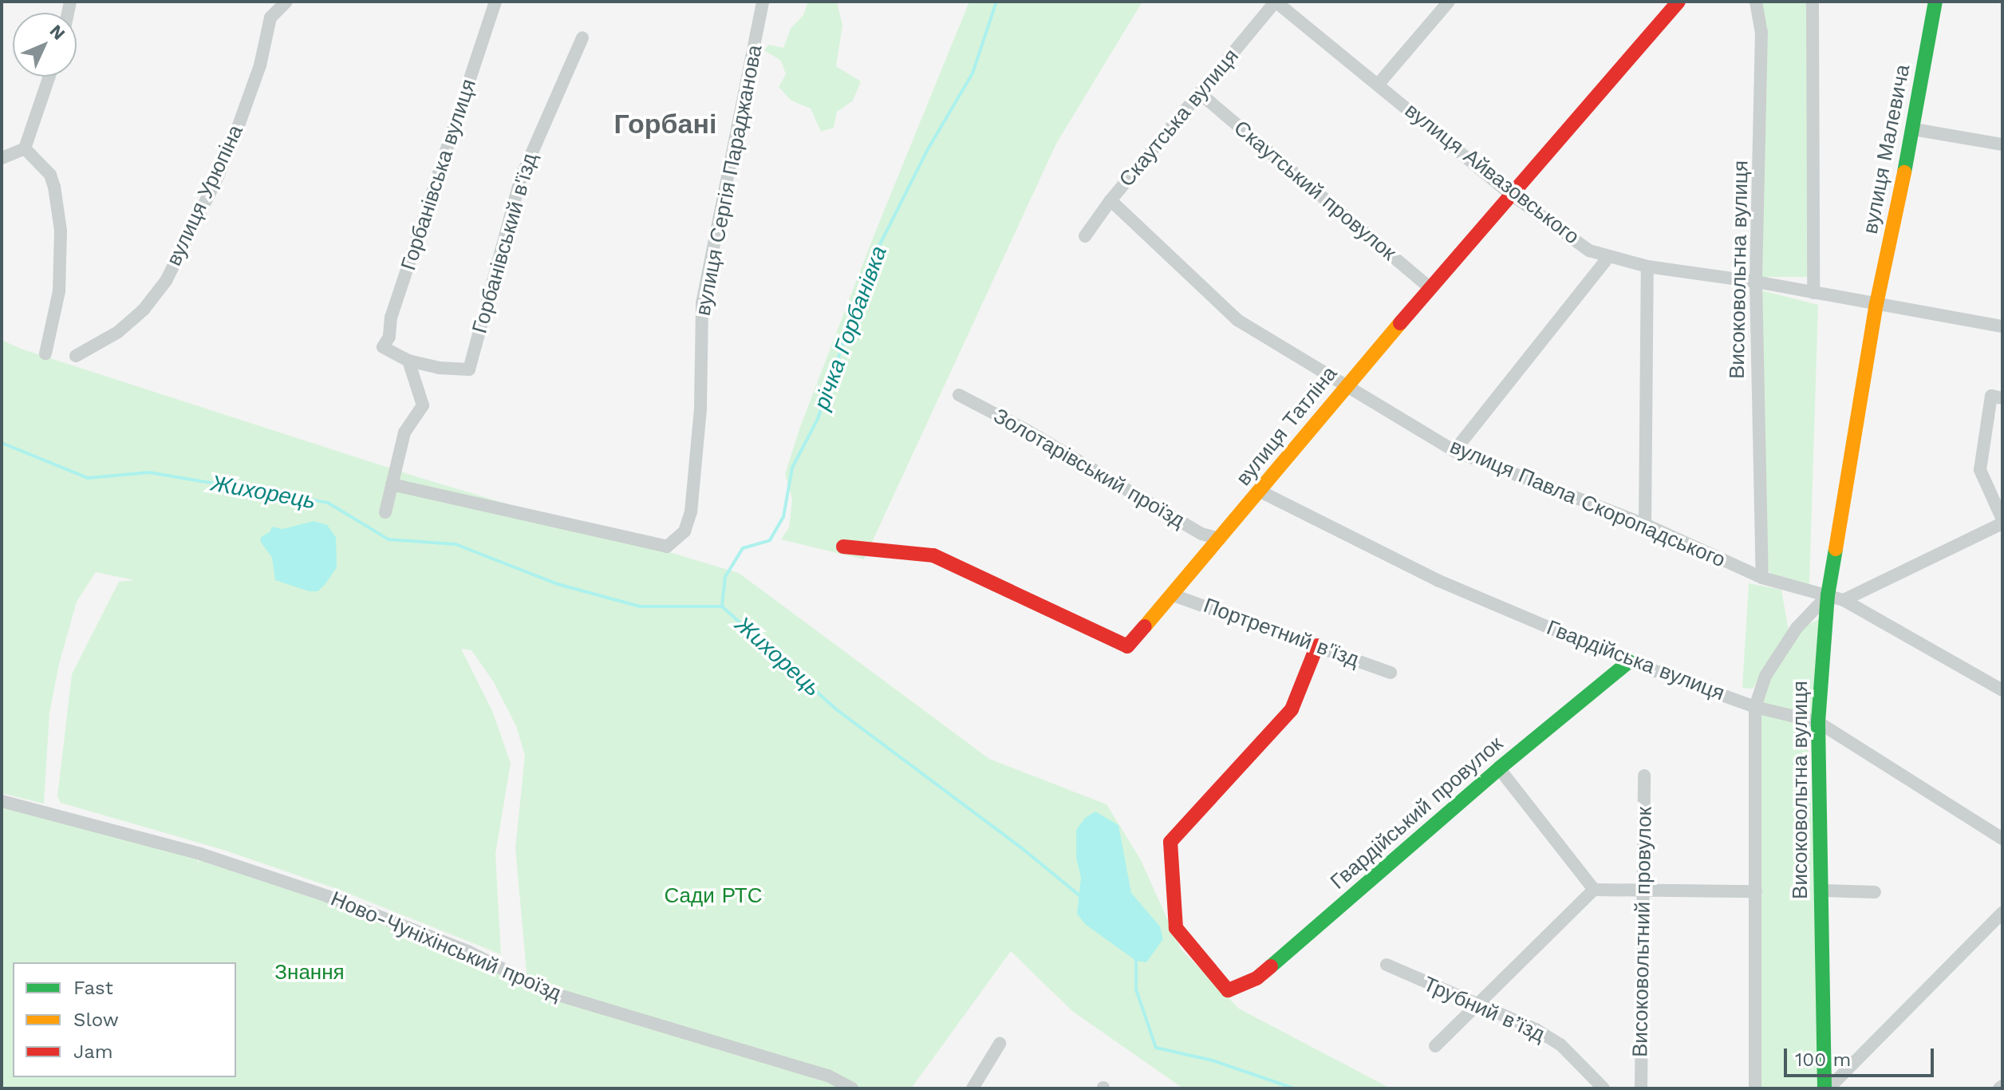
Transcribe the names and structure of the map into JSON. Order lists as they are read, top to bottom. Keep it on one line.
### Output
{"streets":{"street":["Скаутська вулиця","вулиця Малевича","вулиця Айвазовського","Горбанівська вулиця","вулиця Сергія Параджанова","Скаутський провулок","вулиця Урюпіна","Горбанівський в'їзд","Високовольтна вулиця","вулиця Татліна","Золотарівський проїзд","вулиця Павла Скоропадського","Портретний в'їзд","Гвардійська вулиця","Гвардійський провулок","Високовольтний провулок","Ново-Чуніхінський проїзд","Трубний в’їзд"]},"crossings":[["Скаутська вулиця","вулиця Айвазовського"],["Скаутська вулиця","Скаутський провулок"],["Скаутська вулиця","вулиця Павла Скоропадського"],["вулиця Малевича","вулиця Айвазовського"],["вулиця Малевича","Високовольтна вулиця"],["вулиця Айвазовського","Високовольтна вулиця"],["вулиця Айвазовського","вулиця Татліна"],["Горбанівська вулиця","Горбанівський в'їзд"],["Скаутський провулок","вулиця Татліна"],["Високовольтна вулиця","вулиця Павла Скоропадського"],["Високовольтна вулиця","Гвардійська вулиця"],["вулиця Татліна","Золотарівський проїзд"],["вулиця Татліна","вулиця Павла Скоропадського"],["вулиця Татліна","Портретний в'їзд"],["вулиця Татліна","Гвардійська вулиця"],["Портретний в'їзд","Гвардійський провулок"],["Гвардійська вулиця","Гвардійський провулок"]],"districts":["Горбані"],"water":["річка Горбанівка","Жихорець"],"parks":["Сади РТС","Знання"],"legend":["Fast","Slow","Jam"],"scale_bar":"100 m","north":"top right"}
